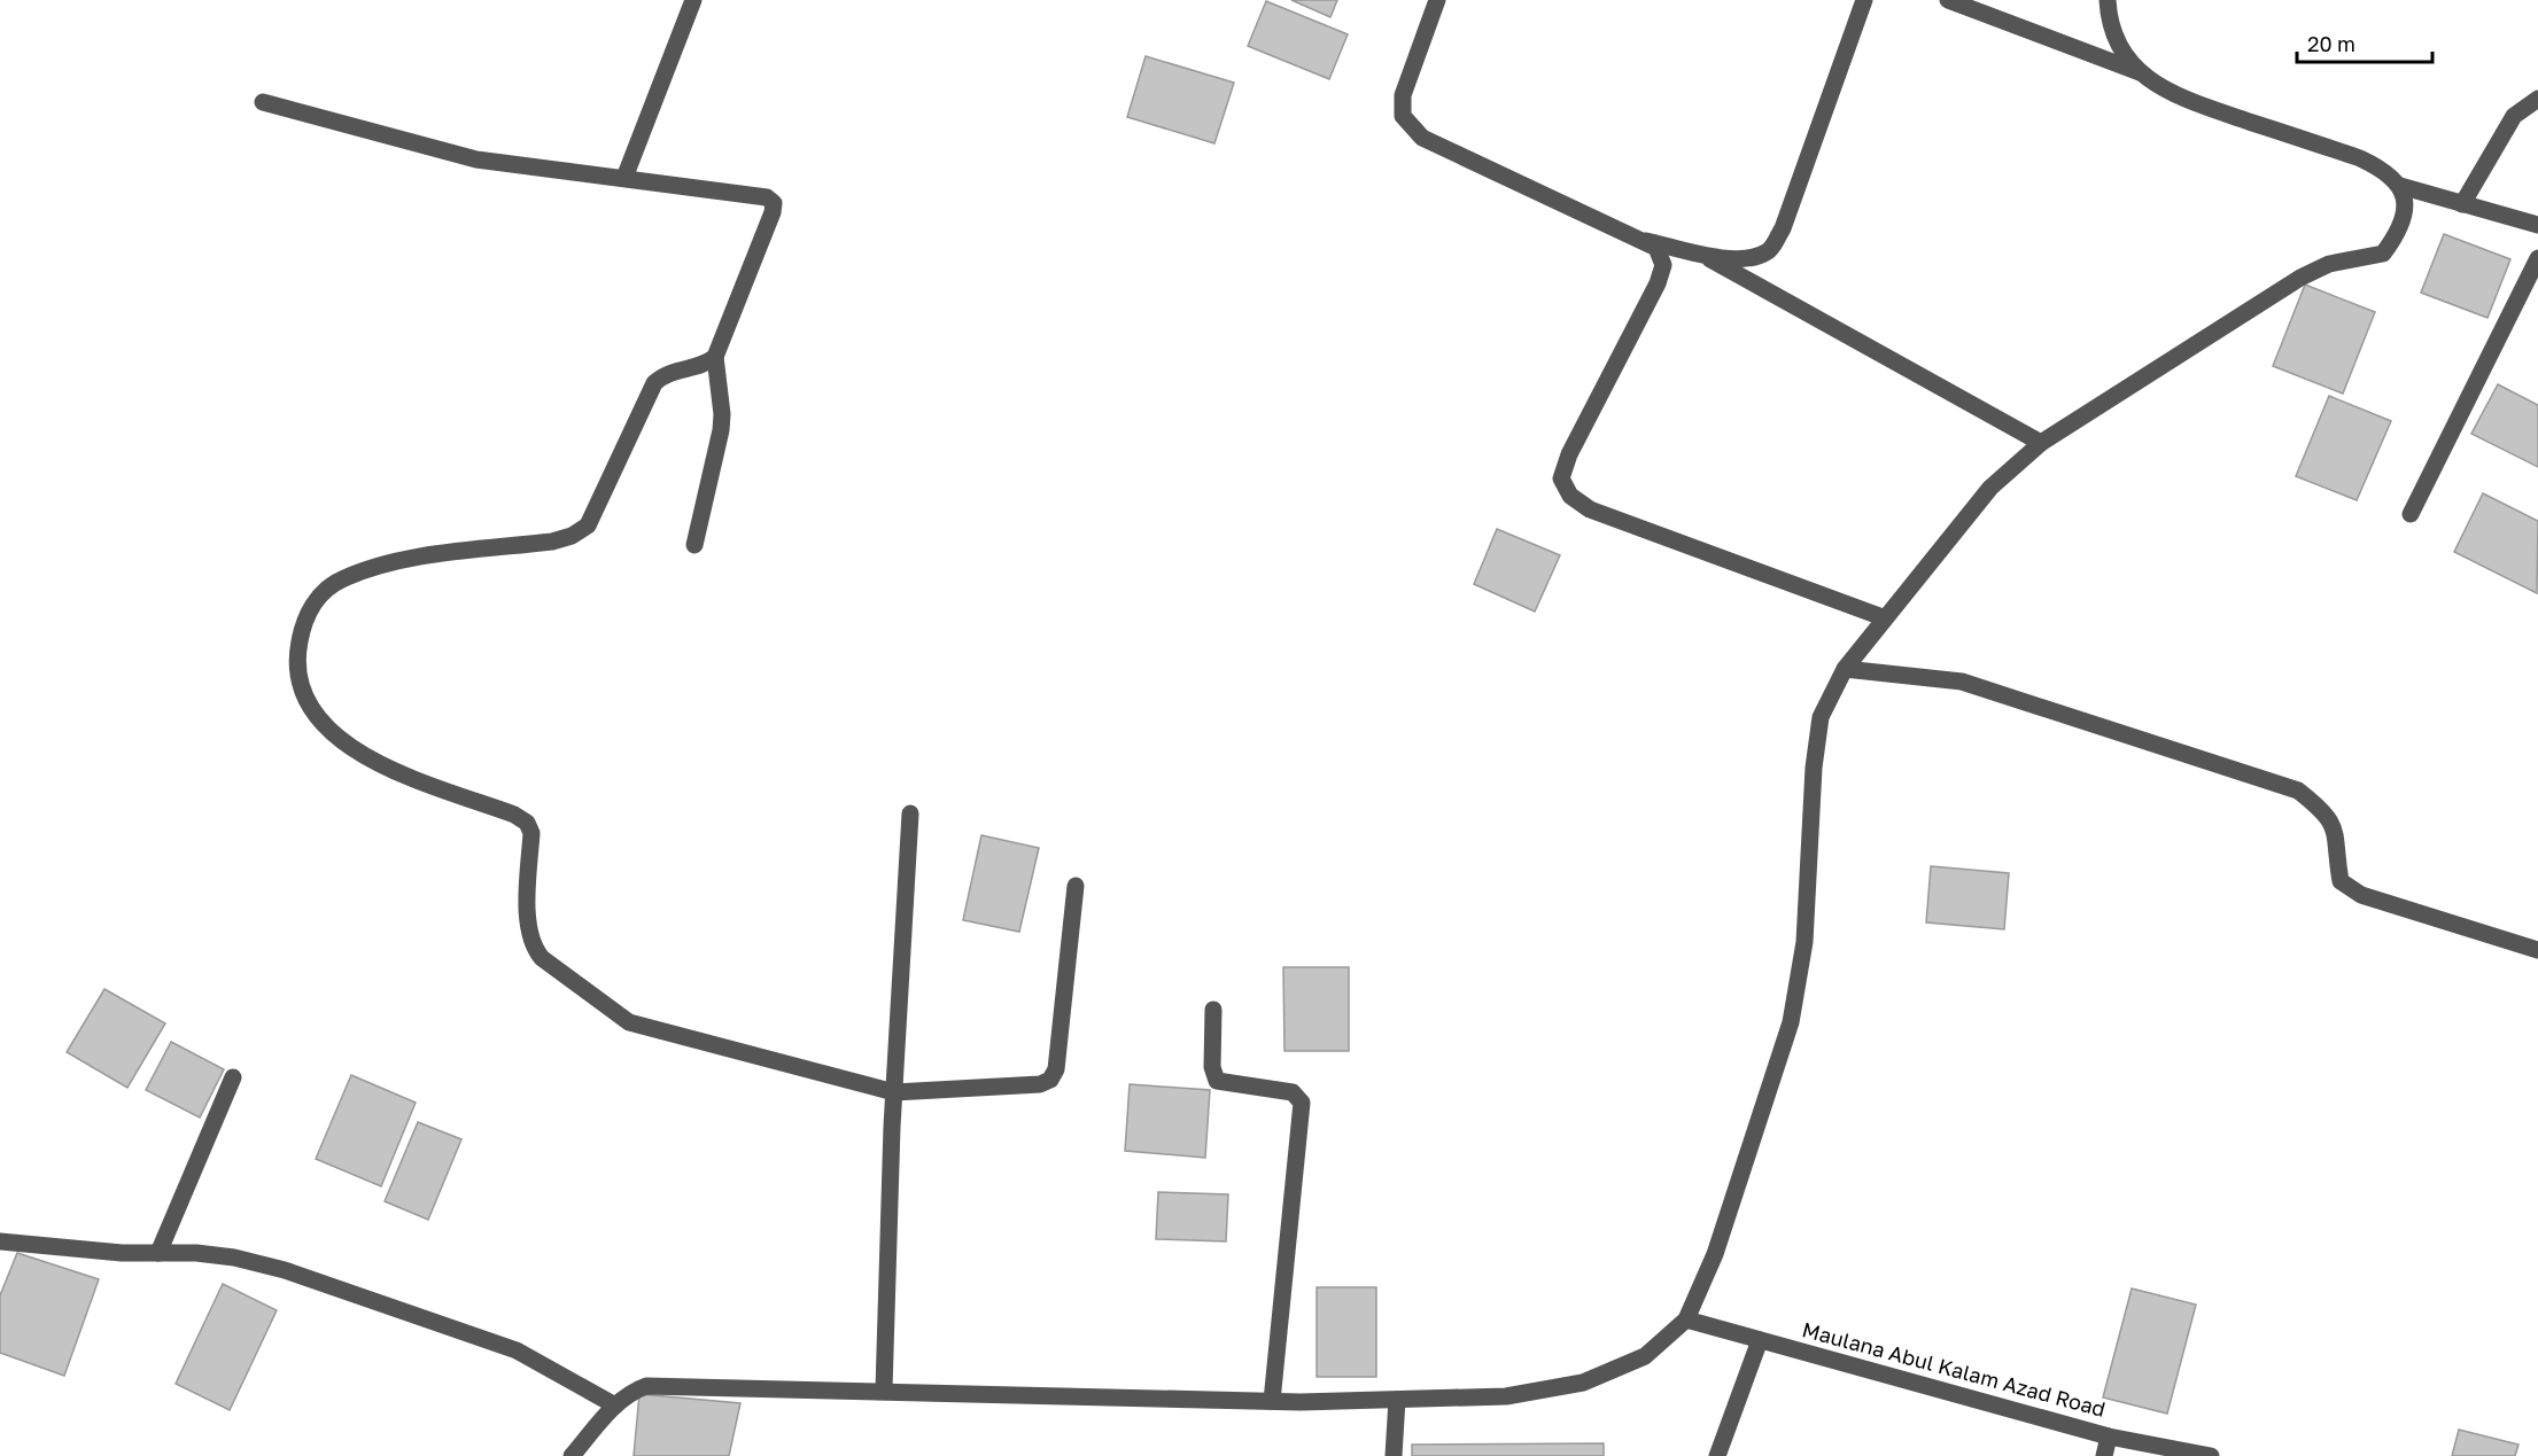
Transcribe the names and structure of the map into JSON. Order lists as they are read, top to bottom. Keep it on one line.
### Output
{"streets":{"street":["Maulana Abul Kalam Azad Road"]},"scale_bar":"20 m"}
